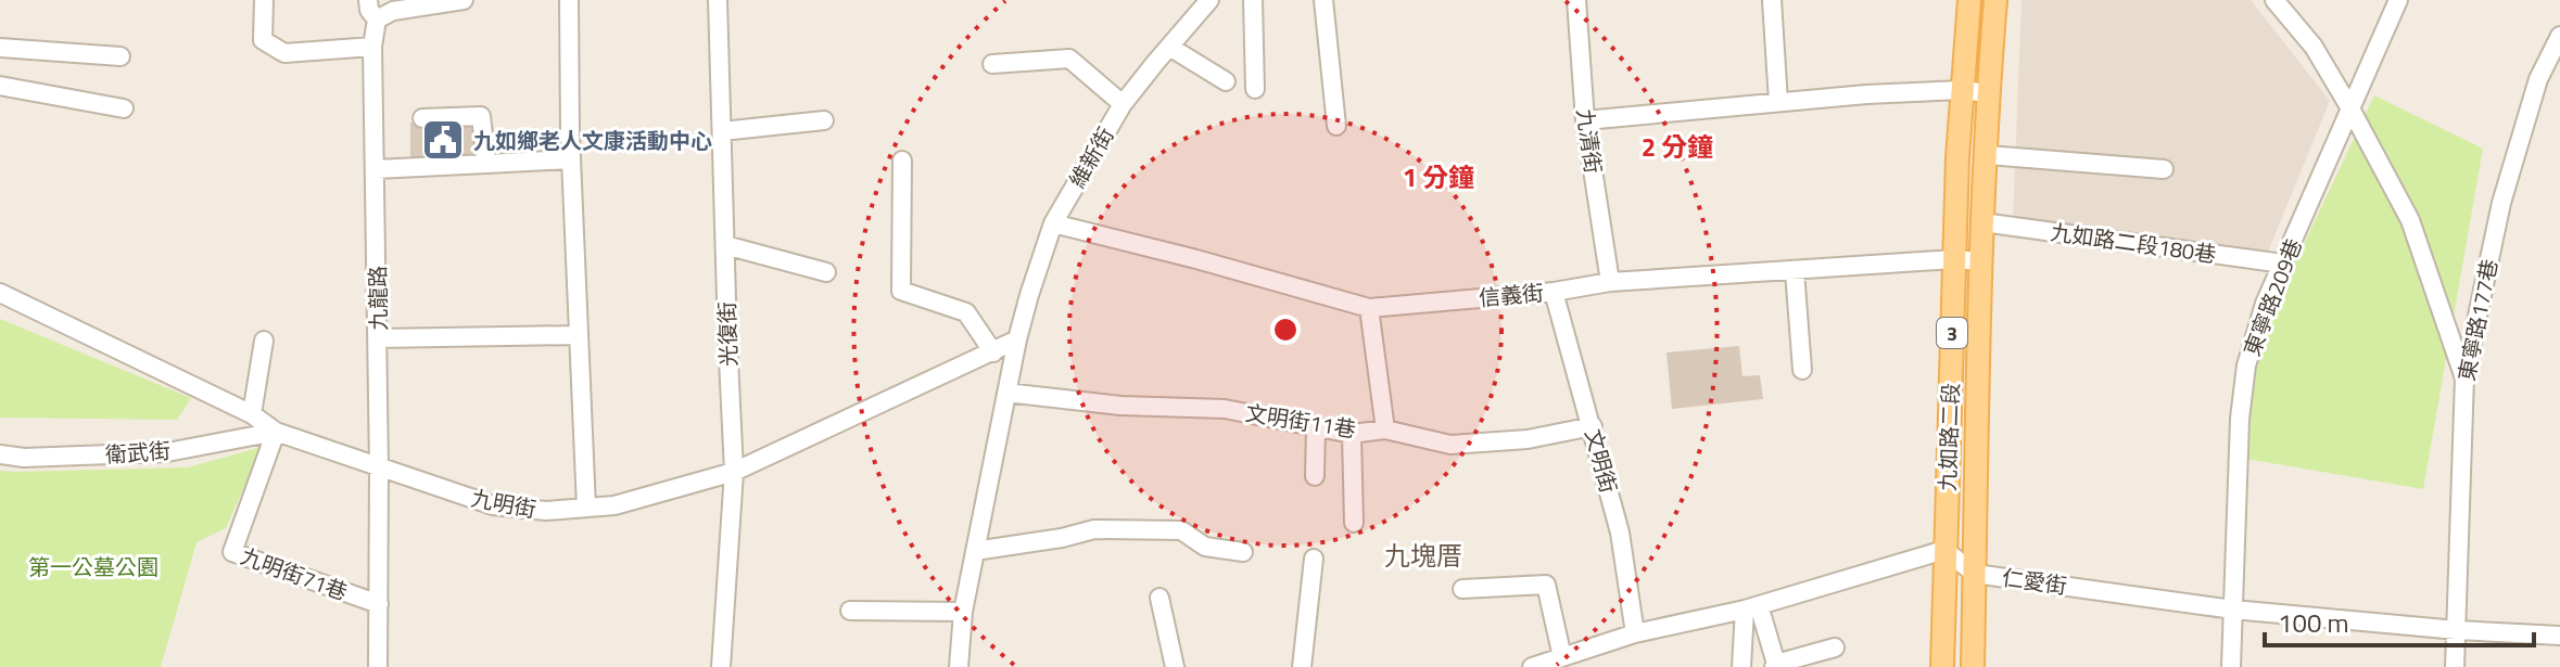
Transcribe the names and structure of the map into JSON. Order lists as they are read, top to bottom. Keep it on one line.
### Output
{"streets":{"main road":["3","九如路二段"],"street":["九清街","維新街","九如路二段180巷","信義街","東寧路209巷","九龍路","東寧路177巷","光復街","文明街11巷","衛武街","文明街","九明街","九明街71巷","仁愛街"]},"crossings":[["九清街","信義街"],["維新街","信義街"],["維新街","文明街11巷"],["維新街","九明街"],["九如路二段180巷","東寧路209巷"],["九如路二段180巷","九如路二段"],["信義街","九如路二段"],["信義街","文明街"],["東寧路209巷","仁愛街"],["九龍路","九明街"],["九龍路","九明街71巷"],["東寧路177巷","仁愛街"],["光復街","九明街"],["文明街11巷","文明街"],["九如路二段","仁愛街"],["衛武街","九明街"],["衛武街","九明街71巷"],["九明街","九明街71巷"]],"districts":["九塊厝"],"parks":["第一公墓公園"],"places":{"public building":["九如鄉老人文康活動中心"]},"scale_bar":"100 m","rings":["2 分鐘","1 分鐘"]}
